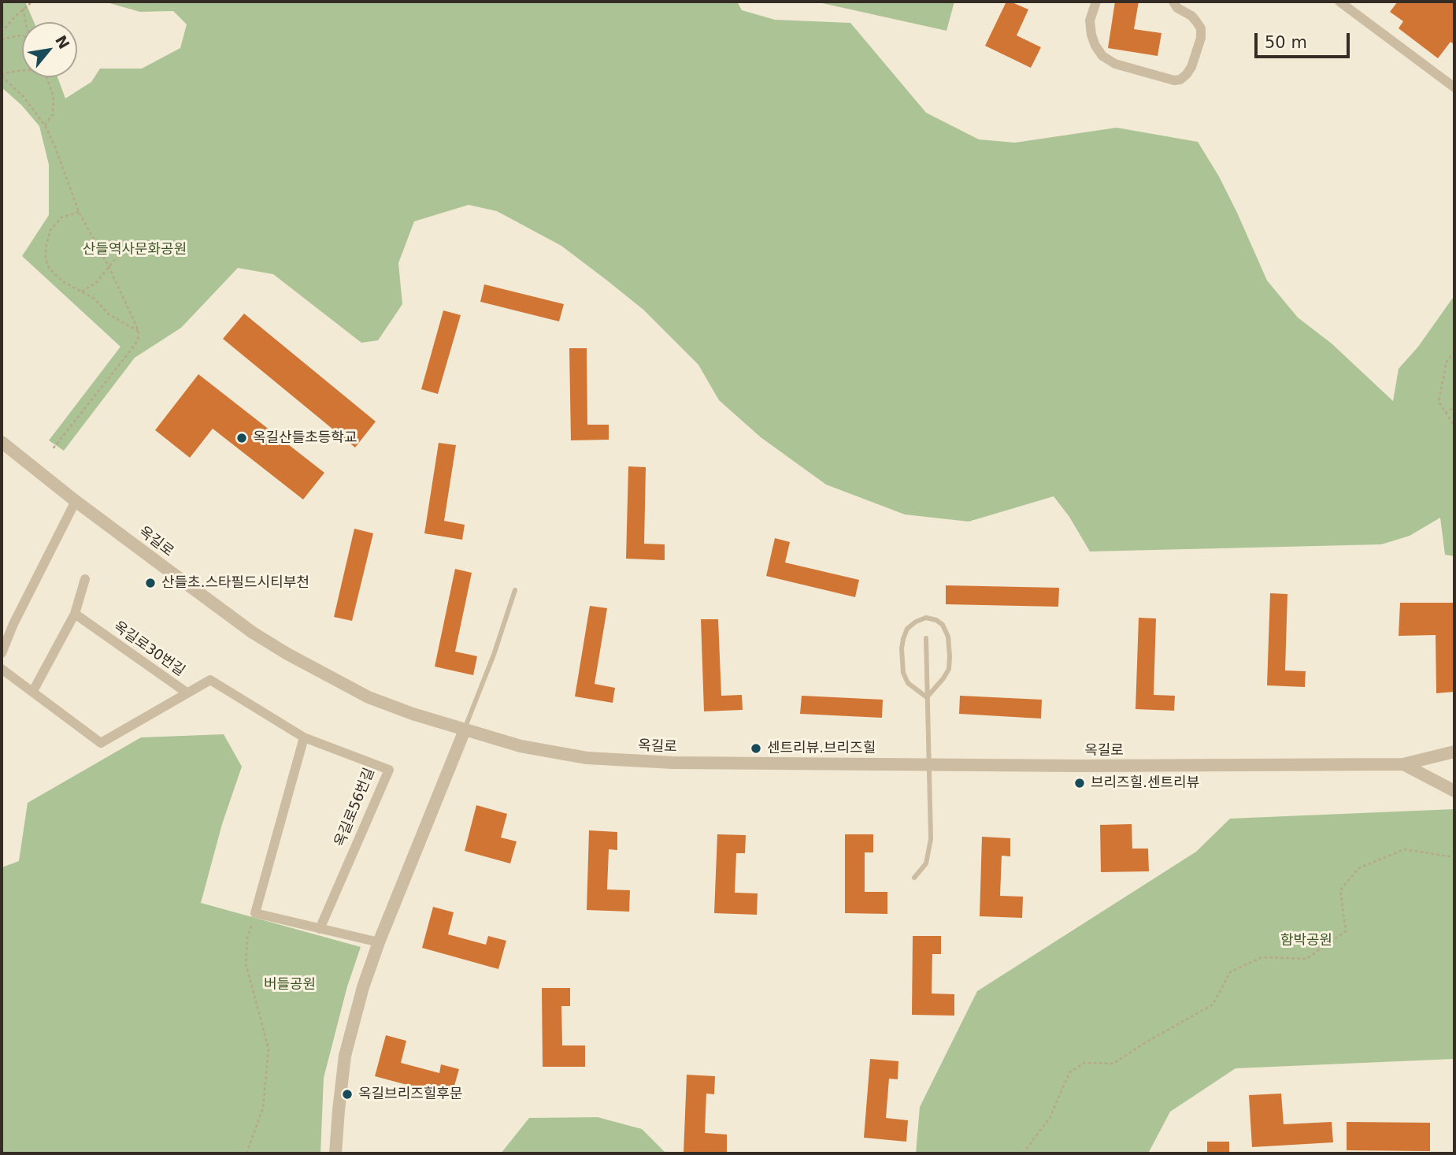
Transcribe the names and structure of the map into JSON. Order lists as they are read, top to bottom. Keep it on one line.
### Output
{"streets":{"street":["옥길로","옥길로30번길","옥길로56번길"]},"parks":["산들역사문화공원","함박공원","버들공원"],"places":["옥길산들초등학교","산들초.스타필드시티부천","센트리뷰.브리즈힐","브리즈힐.센트리뷰","옥길브리즈힐후문"],"scale_bar":"50 m","north":"top right"}
